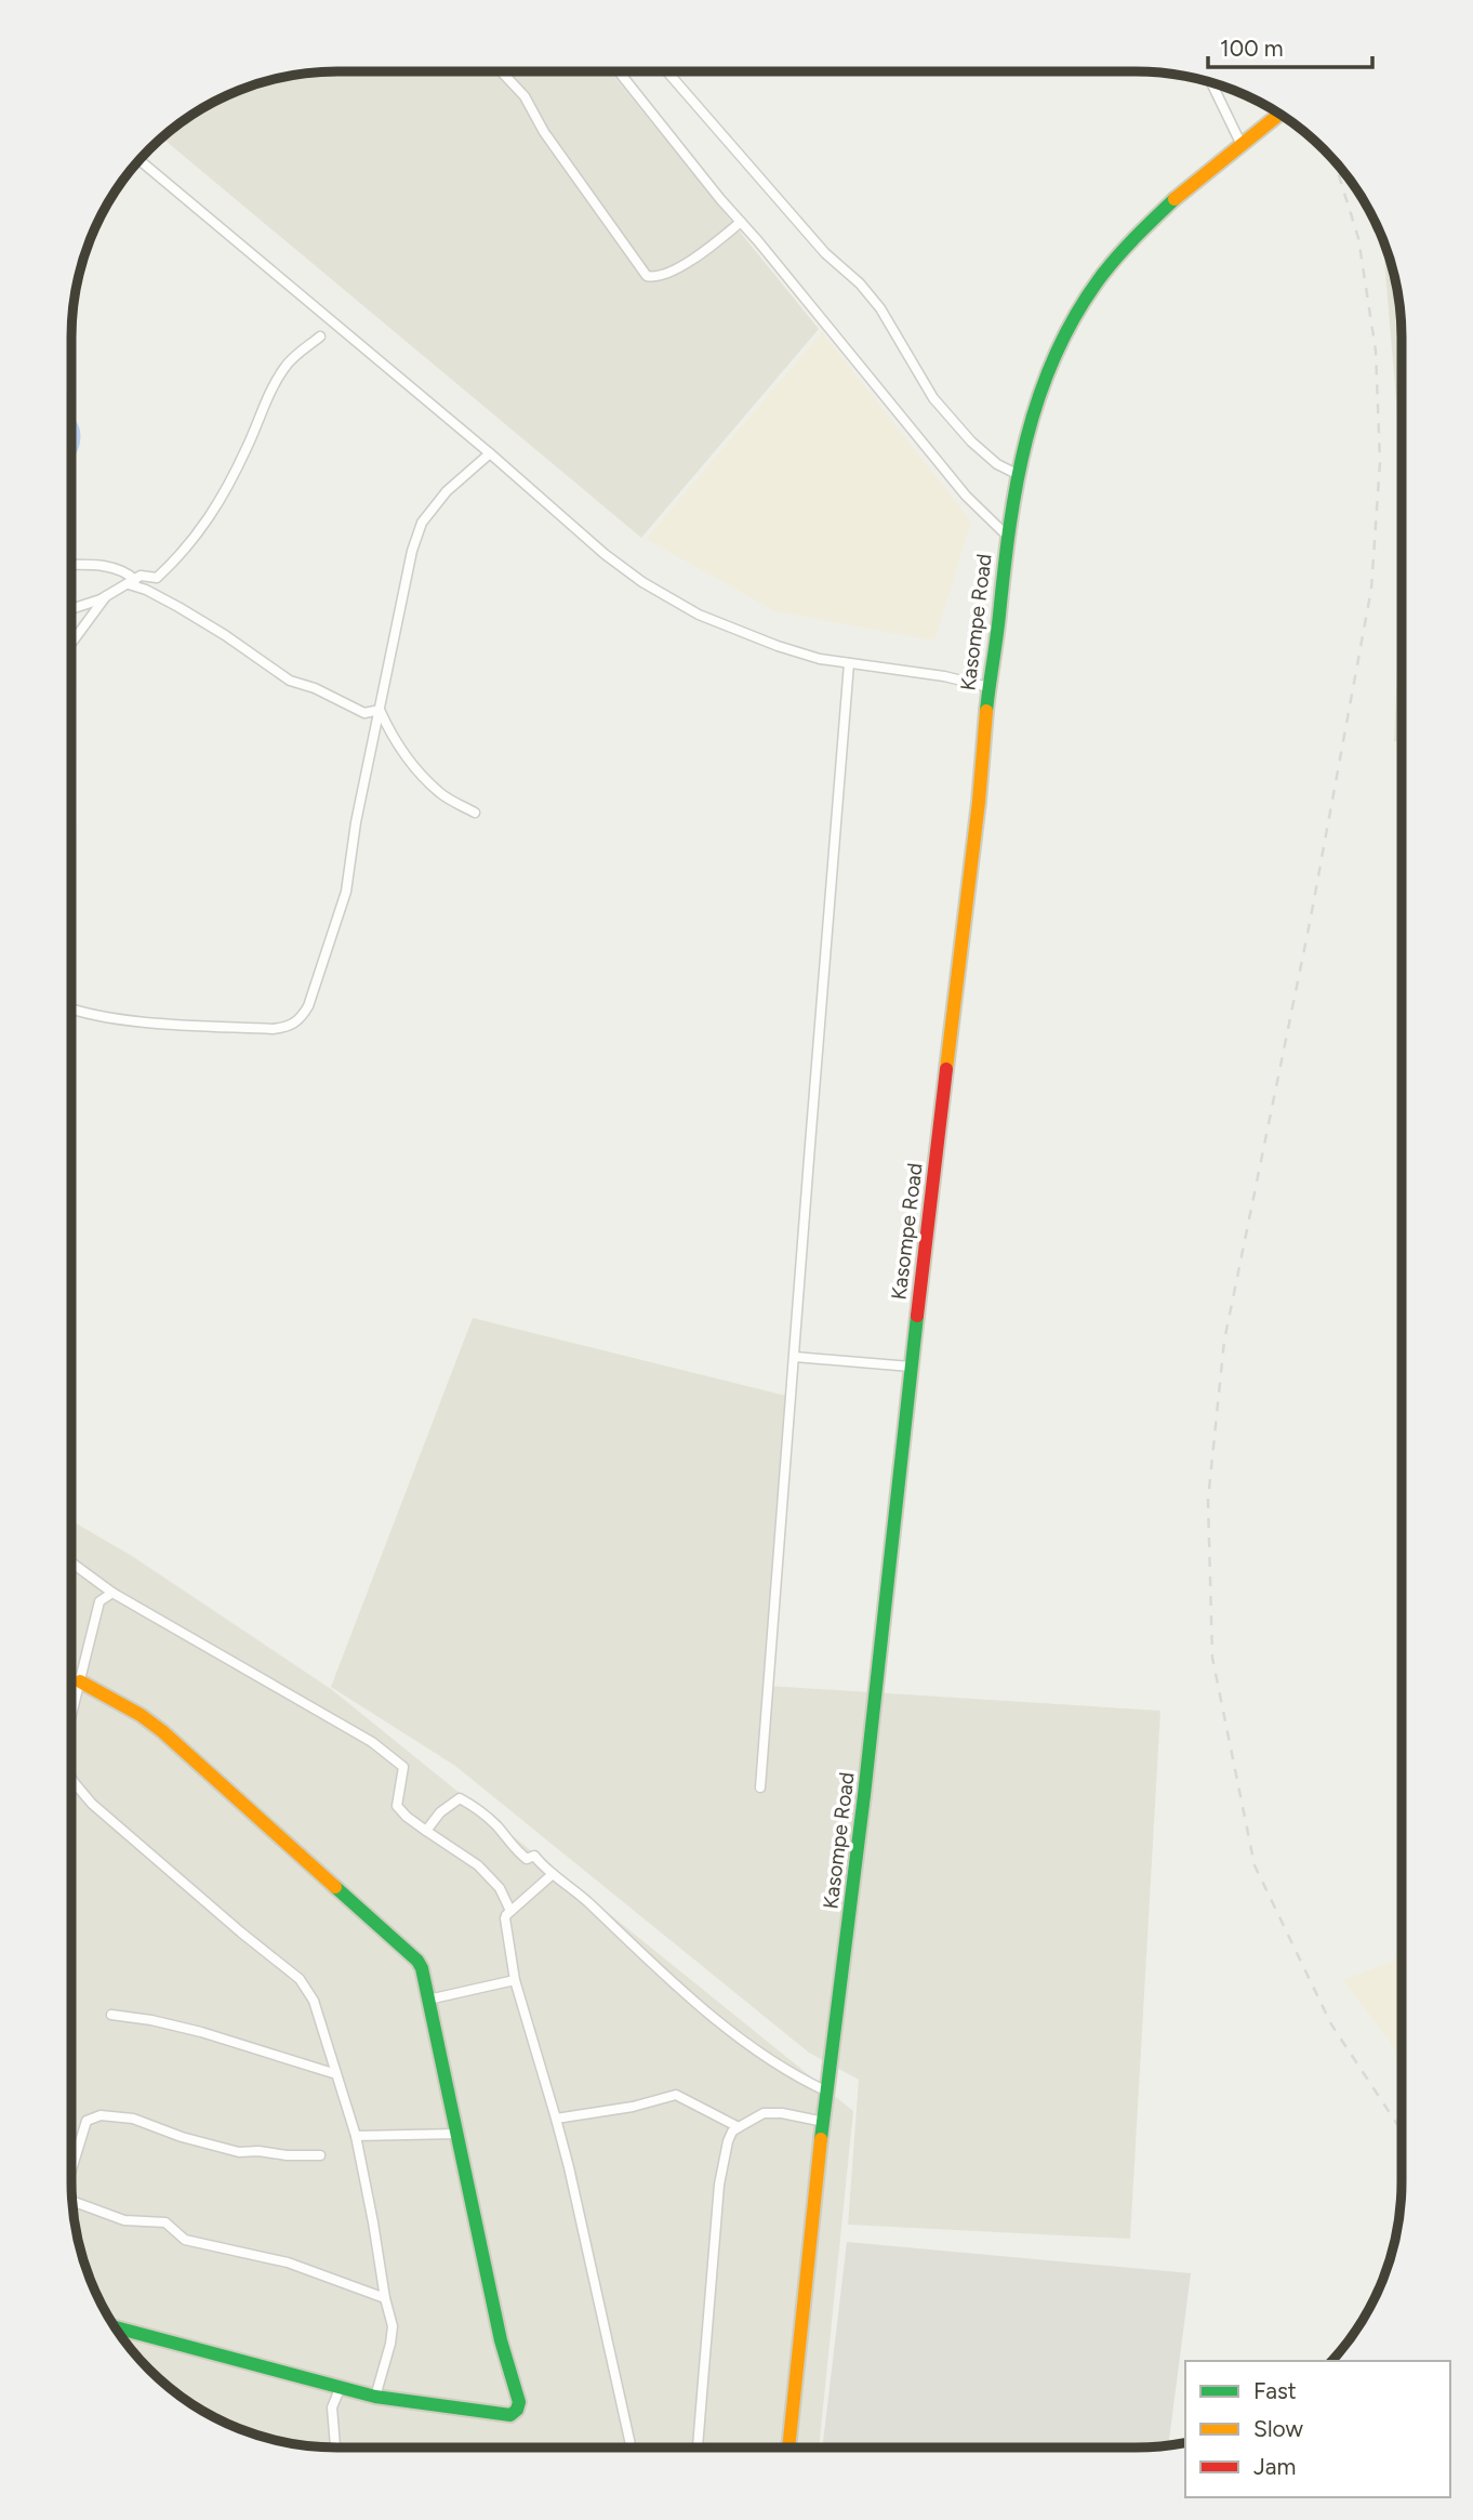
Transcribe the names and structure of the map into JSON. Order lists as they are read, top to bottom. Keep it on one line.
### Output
{"streets":{"street":["Kasompe Road"]},"legend":["Fast","Slow","Jam"],"scale_bar":"100 m"}
